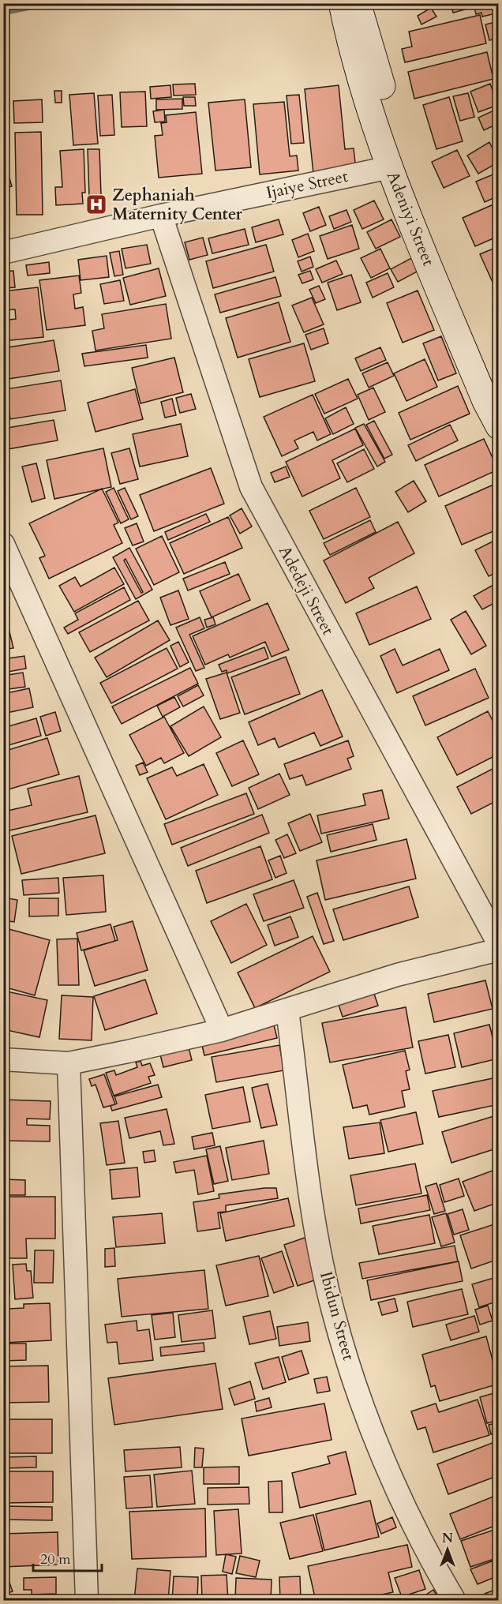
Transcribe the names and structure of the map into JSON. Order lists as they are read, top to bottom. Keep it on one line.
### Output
{"streets":{"street":["Ijaiye Street","Adeniyi Street","Adedeji Street","Ibidun Street"]},"crossings":[["Ijaiye Street","Adeniyi Street"],["Ijaiye Street","Adedeji Street"]],"places":{"hospital":["Zephaniah Maternity Center"]},"scale_bar":"20 m","north":"top"}
